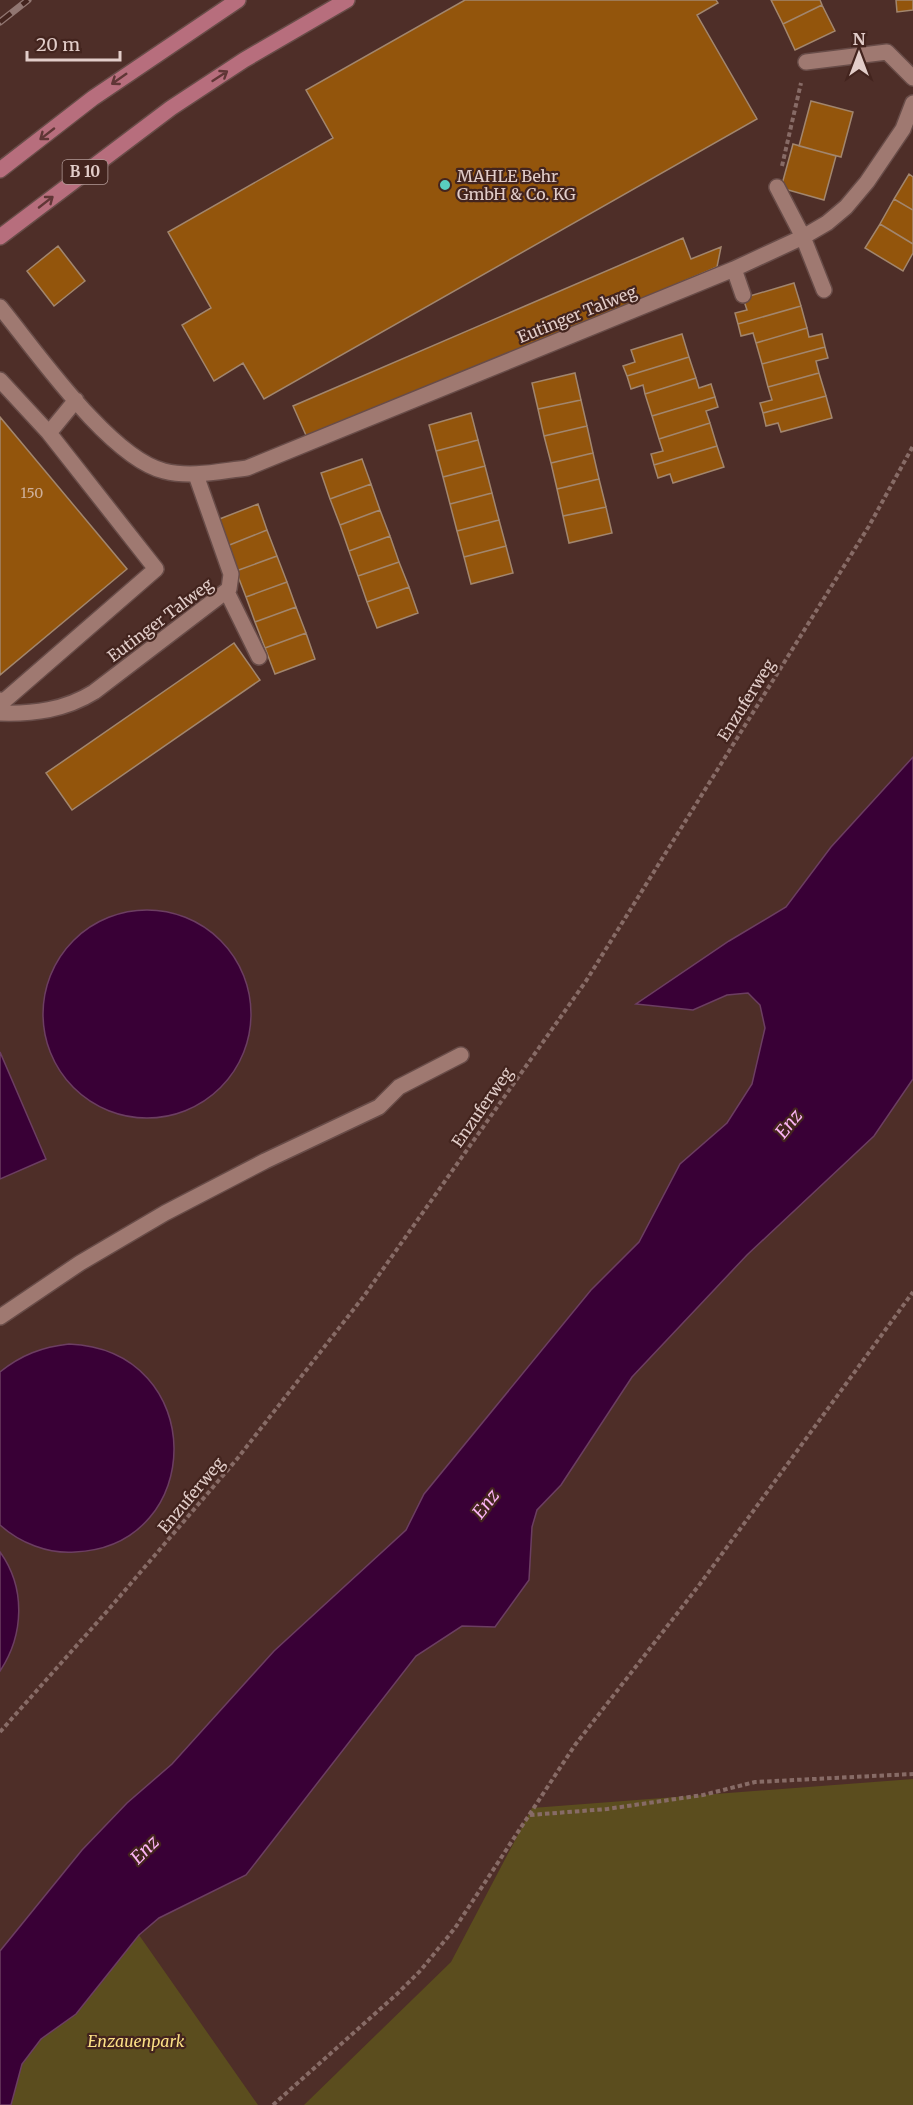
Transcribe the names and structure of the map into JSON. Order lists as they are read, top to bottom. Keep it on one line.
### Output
{"streets":{"main road":["B 10"],"street":["Eutinger Talweg"],"path":["Enzuferweg"]},"water":["Enz"],"parks":["Enzauenpark"],"places":["MAHLE Behr GmbH & Co. KG"],"house_numbers":["150"],"scale_bar":"20 m","north":"top"}
